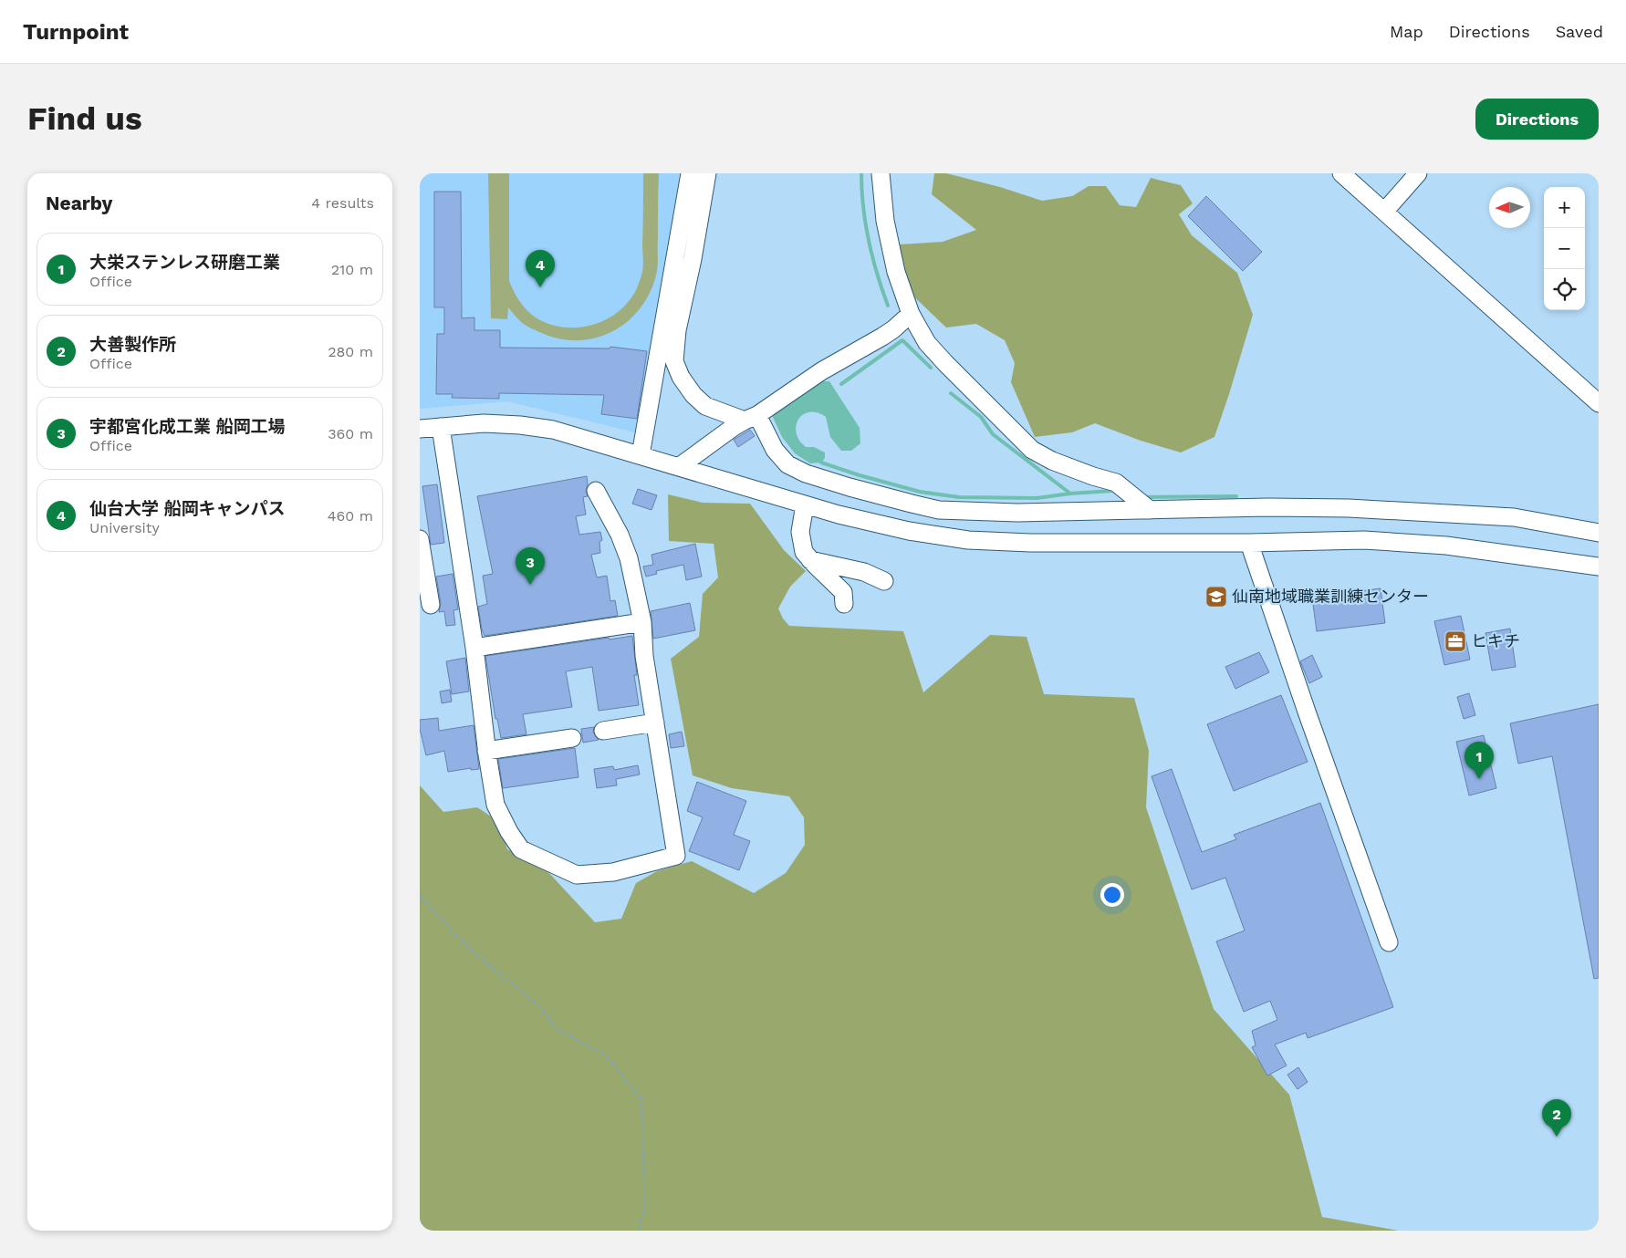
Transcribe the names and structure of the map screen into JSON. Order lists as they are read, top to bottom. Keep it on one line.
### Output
{"places":{"school or university":["仙南地域職業訓練センター"],"office":["ヒキチ"]},"north":"left","page":{"header":"Turnpoint","nav":["Map","Directions","Saved"],"buttons":"Directions","title":"Find us","heading":["Nearby","4 results"],"map_buttons":["+","−"],"list":[{"mark":"1","name":"大栄ステンレス研磨工業","note":"Office","value":"210 m"},{"mark":"2","name":"大善製作所","note":"Office","value":"280 m"},{"mark":"3","name":"宇都宮化成工業 船岡工場","note":"Office","value":"360 m"},{"mark":"4","name":"仙台大学 船岡キャンパス","note":"University","value":"460 m"}],"pins":["4","3","1","2"]}}
